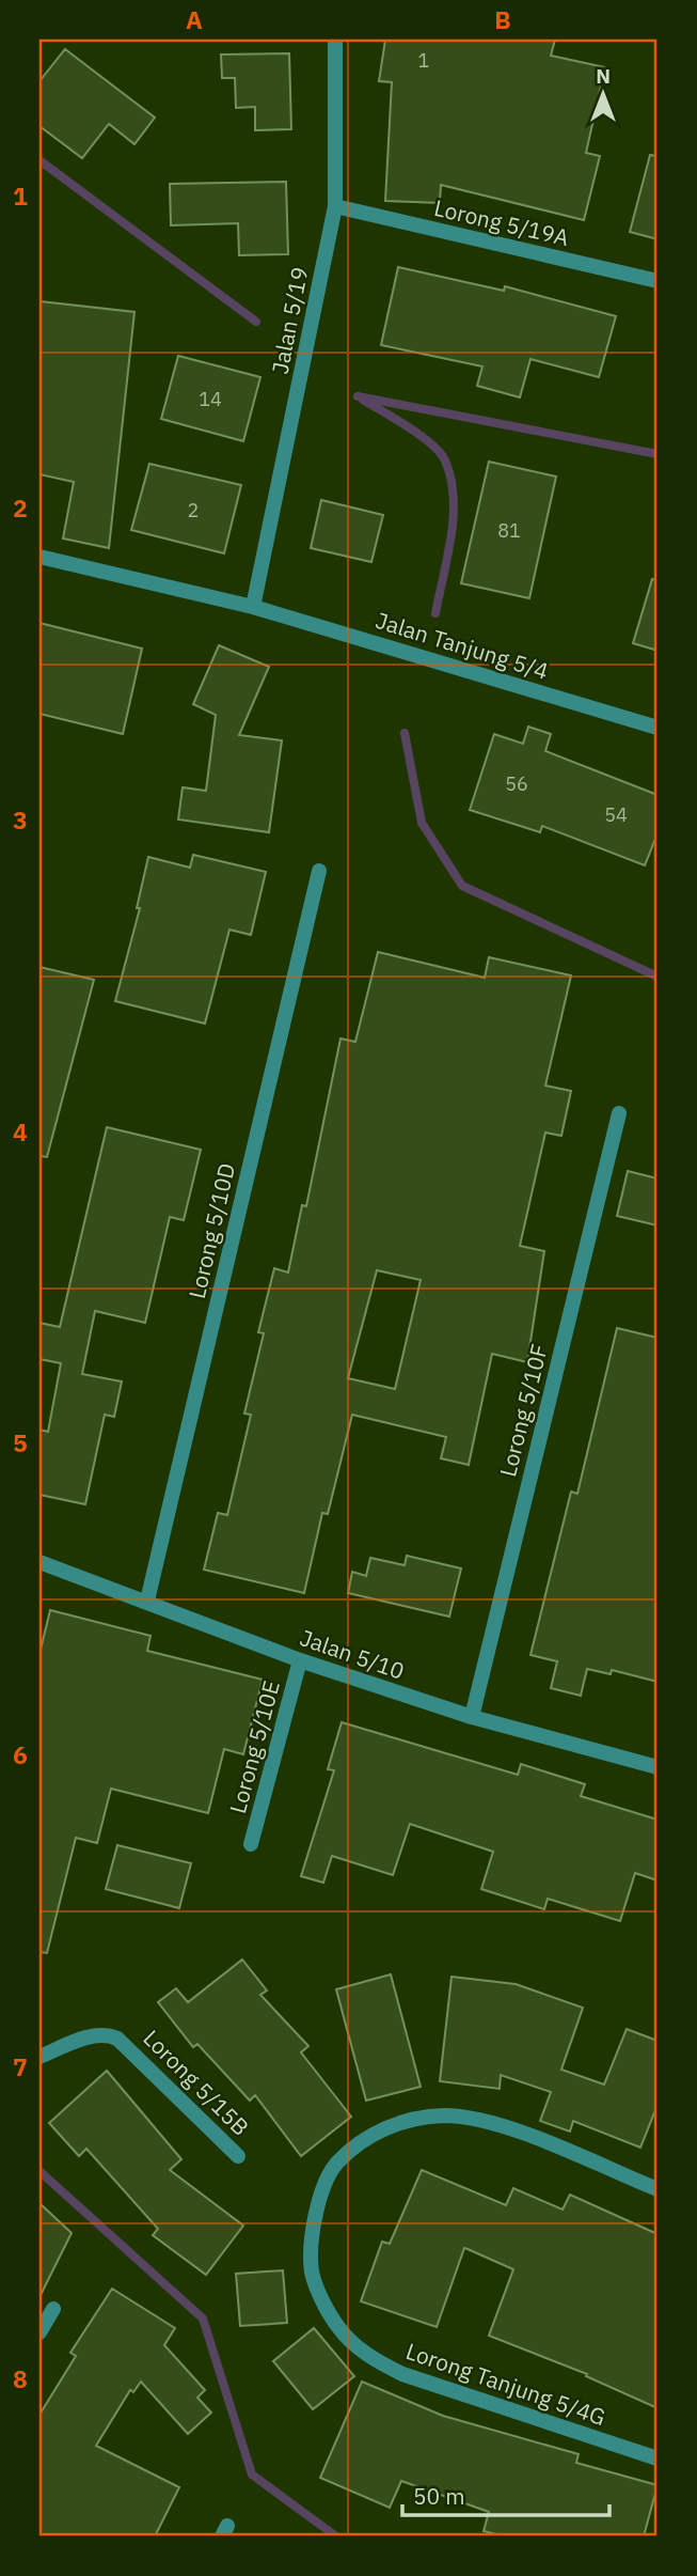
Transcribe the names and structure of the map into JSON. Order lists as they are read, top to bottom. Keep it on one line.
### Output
{"streets":{"street":["Lorong 5/19A","Jalan 5/19","Jalan Tanjung 5/4","Lorong 5/10D","Lorong 5/10F","Jalan 5/10","Lorong 5/10E","Lorong 5/15B","Lorong Tanjung 5/4G"]},"crossings":[["Lorong 5/19A","Jalan 5/19"],["Jalan 5/19","Jalan Tanjung 5/4"],["Lorong 5/10D","Jalan 5/10"],["Lorong 5/10F","Jalan 5/10"],["Jalan 5/10","Lorong 5/10E"]],"house_numbers":["1","14","2","81","56","54"],"scale_bar":"50 m","north":"top","grid":{"columns":["A","B"],"rows":["1","2","3","4","5","6","7","8"]}}
